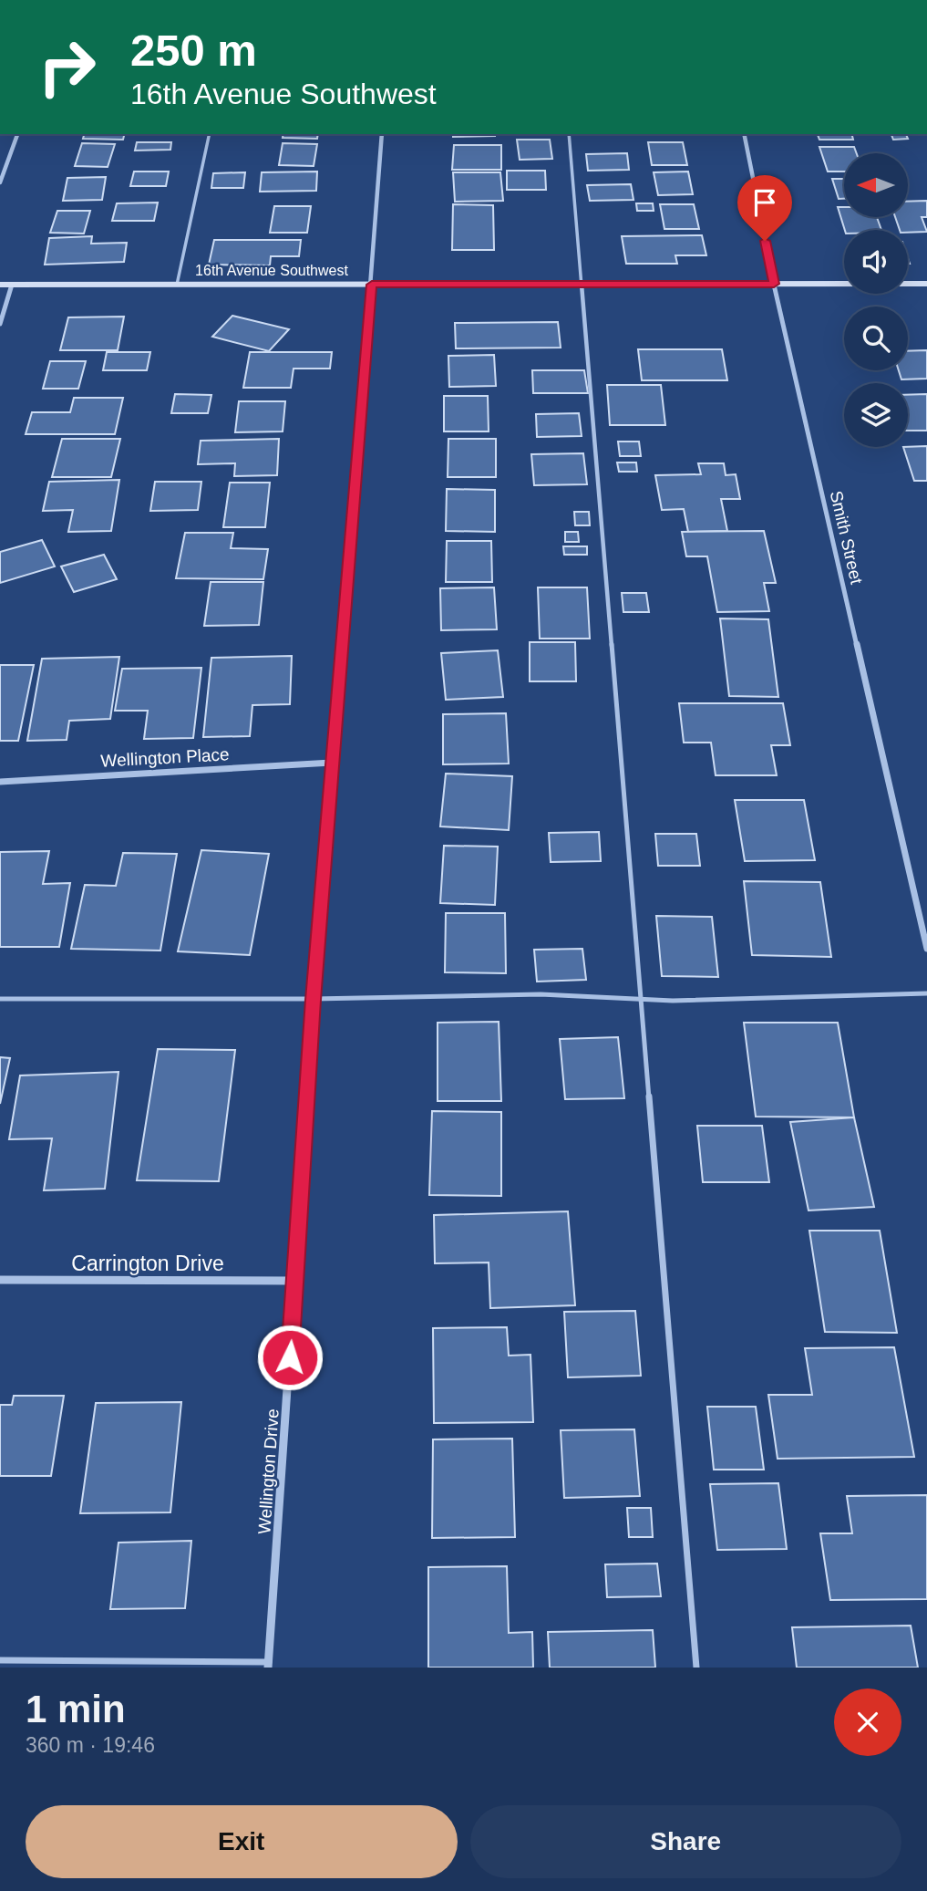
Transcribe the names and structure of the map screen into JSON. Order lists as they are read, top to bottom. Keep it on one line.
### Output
{"streets":{"street":["16th Avenue Southwest","Smith Street","Wellington Place","Carrington Drive","Wellington Drive"]},"crossings":[["16th Avenue Southwest","Smith Street"],["16th Avenue Southwest","Wellington Drive"],["Wellington Place","Wellington Drive"],["Carrington Drive","Wellington Drive"]],"north":"left","page":{"turn":["250 m","16th Avenue Southwest"],"heading":["1 min","360 m · 19:46"],"buttons":["Exit","Share"]}}
